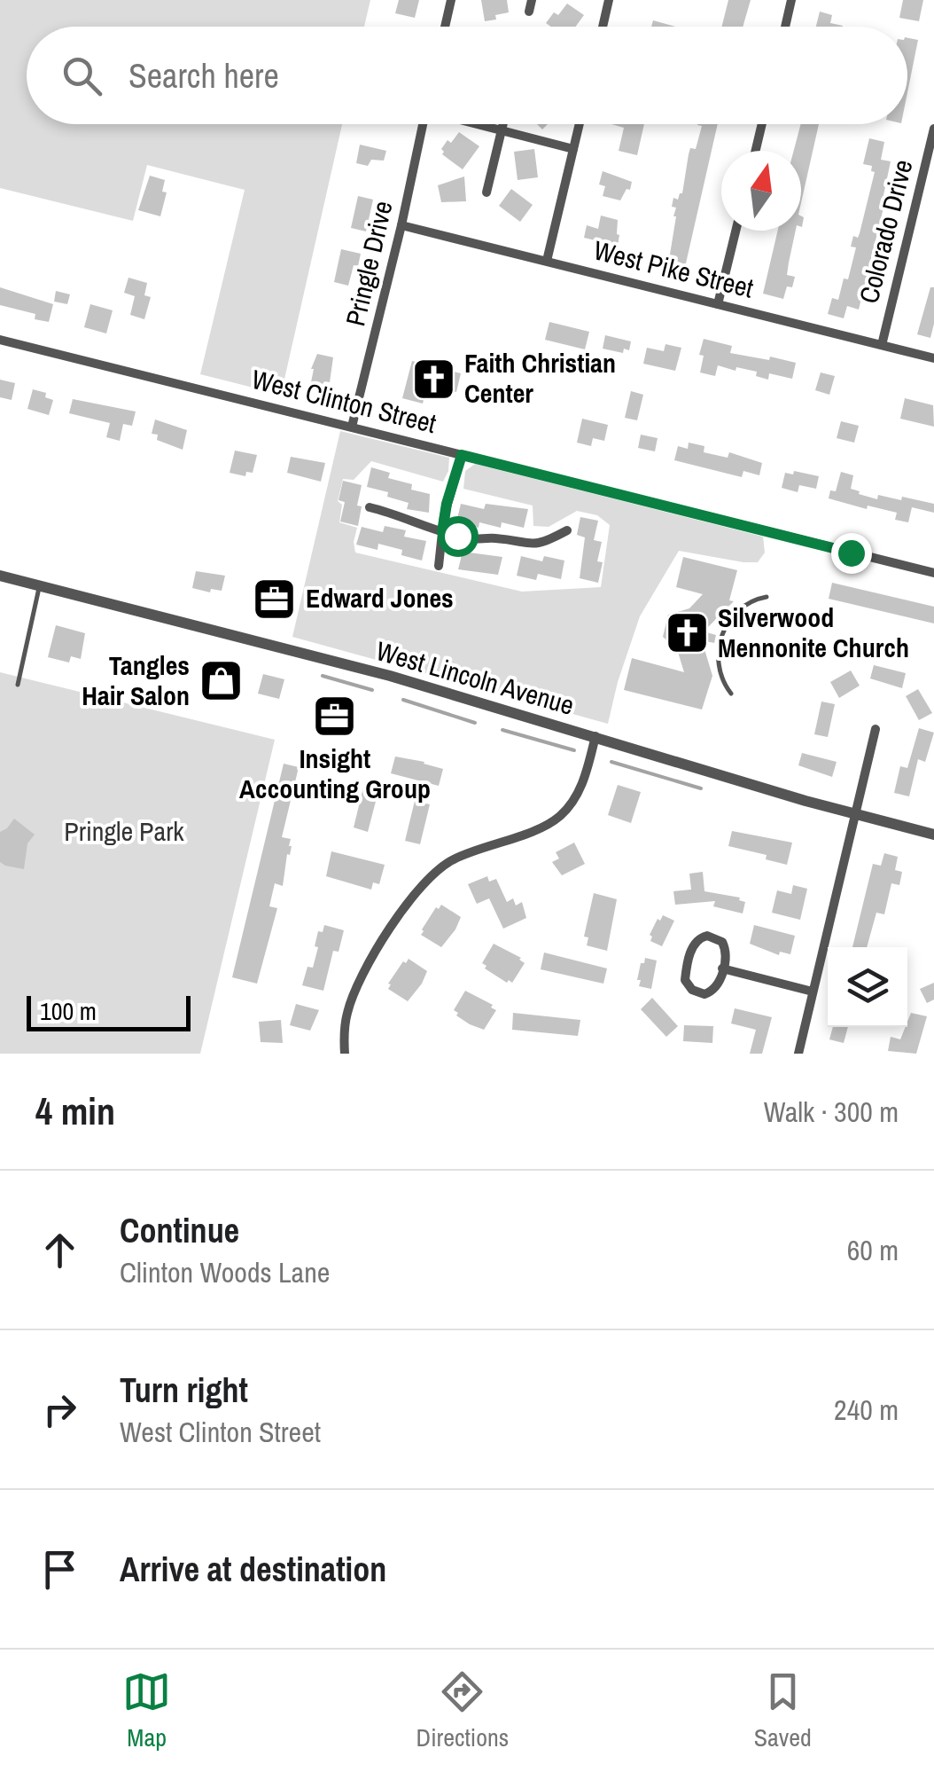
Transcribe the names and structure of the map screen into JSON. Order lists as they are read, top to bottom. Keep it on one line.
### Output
{"streets":{"street":["Colorado Drive","Pringle Drive","West Pike Street","West Clinton Street","West Lincoln Avenue"]},"crossings":[["Colorado Drive","West Pike Street"],["Pringle Drive","West Pike Street"],["Pringle Drive","West Clinton Street"]],"parks":["Pringle Park"],"places":{"church":["Faith Christian Center","Silverwood Mennonite Church"],"office":["Edward Jones","Insight Accounting Group"],"shop":["Tangles Hair Salon"]},"scale_bar":"100 m","north":"top","page":{"search":"Search here","scale":"100 m","heading":["4 min","Walk · 300 m"],"list":[["Continue","Clinton Woods Lane","60 m"],["Turn right","West Clinton Street","240 m"],"Arrive at destination"],"nav":["Map","Directions","Saved"]}}
